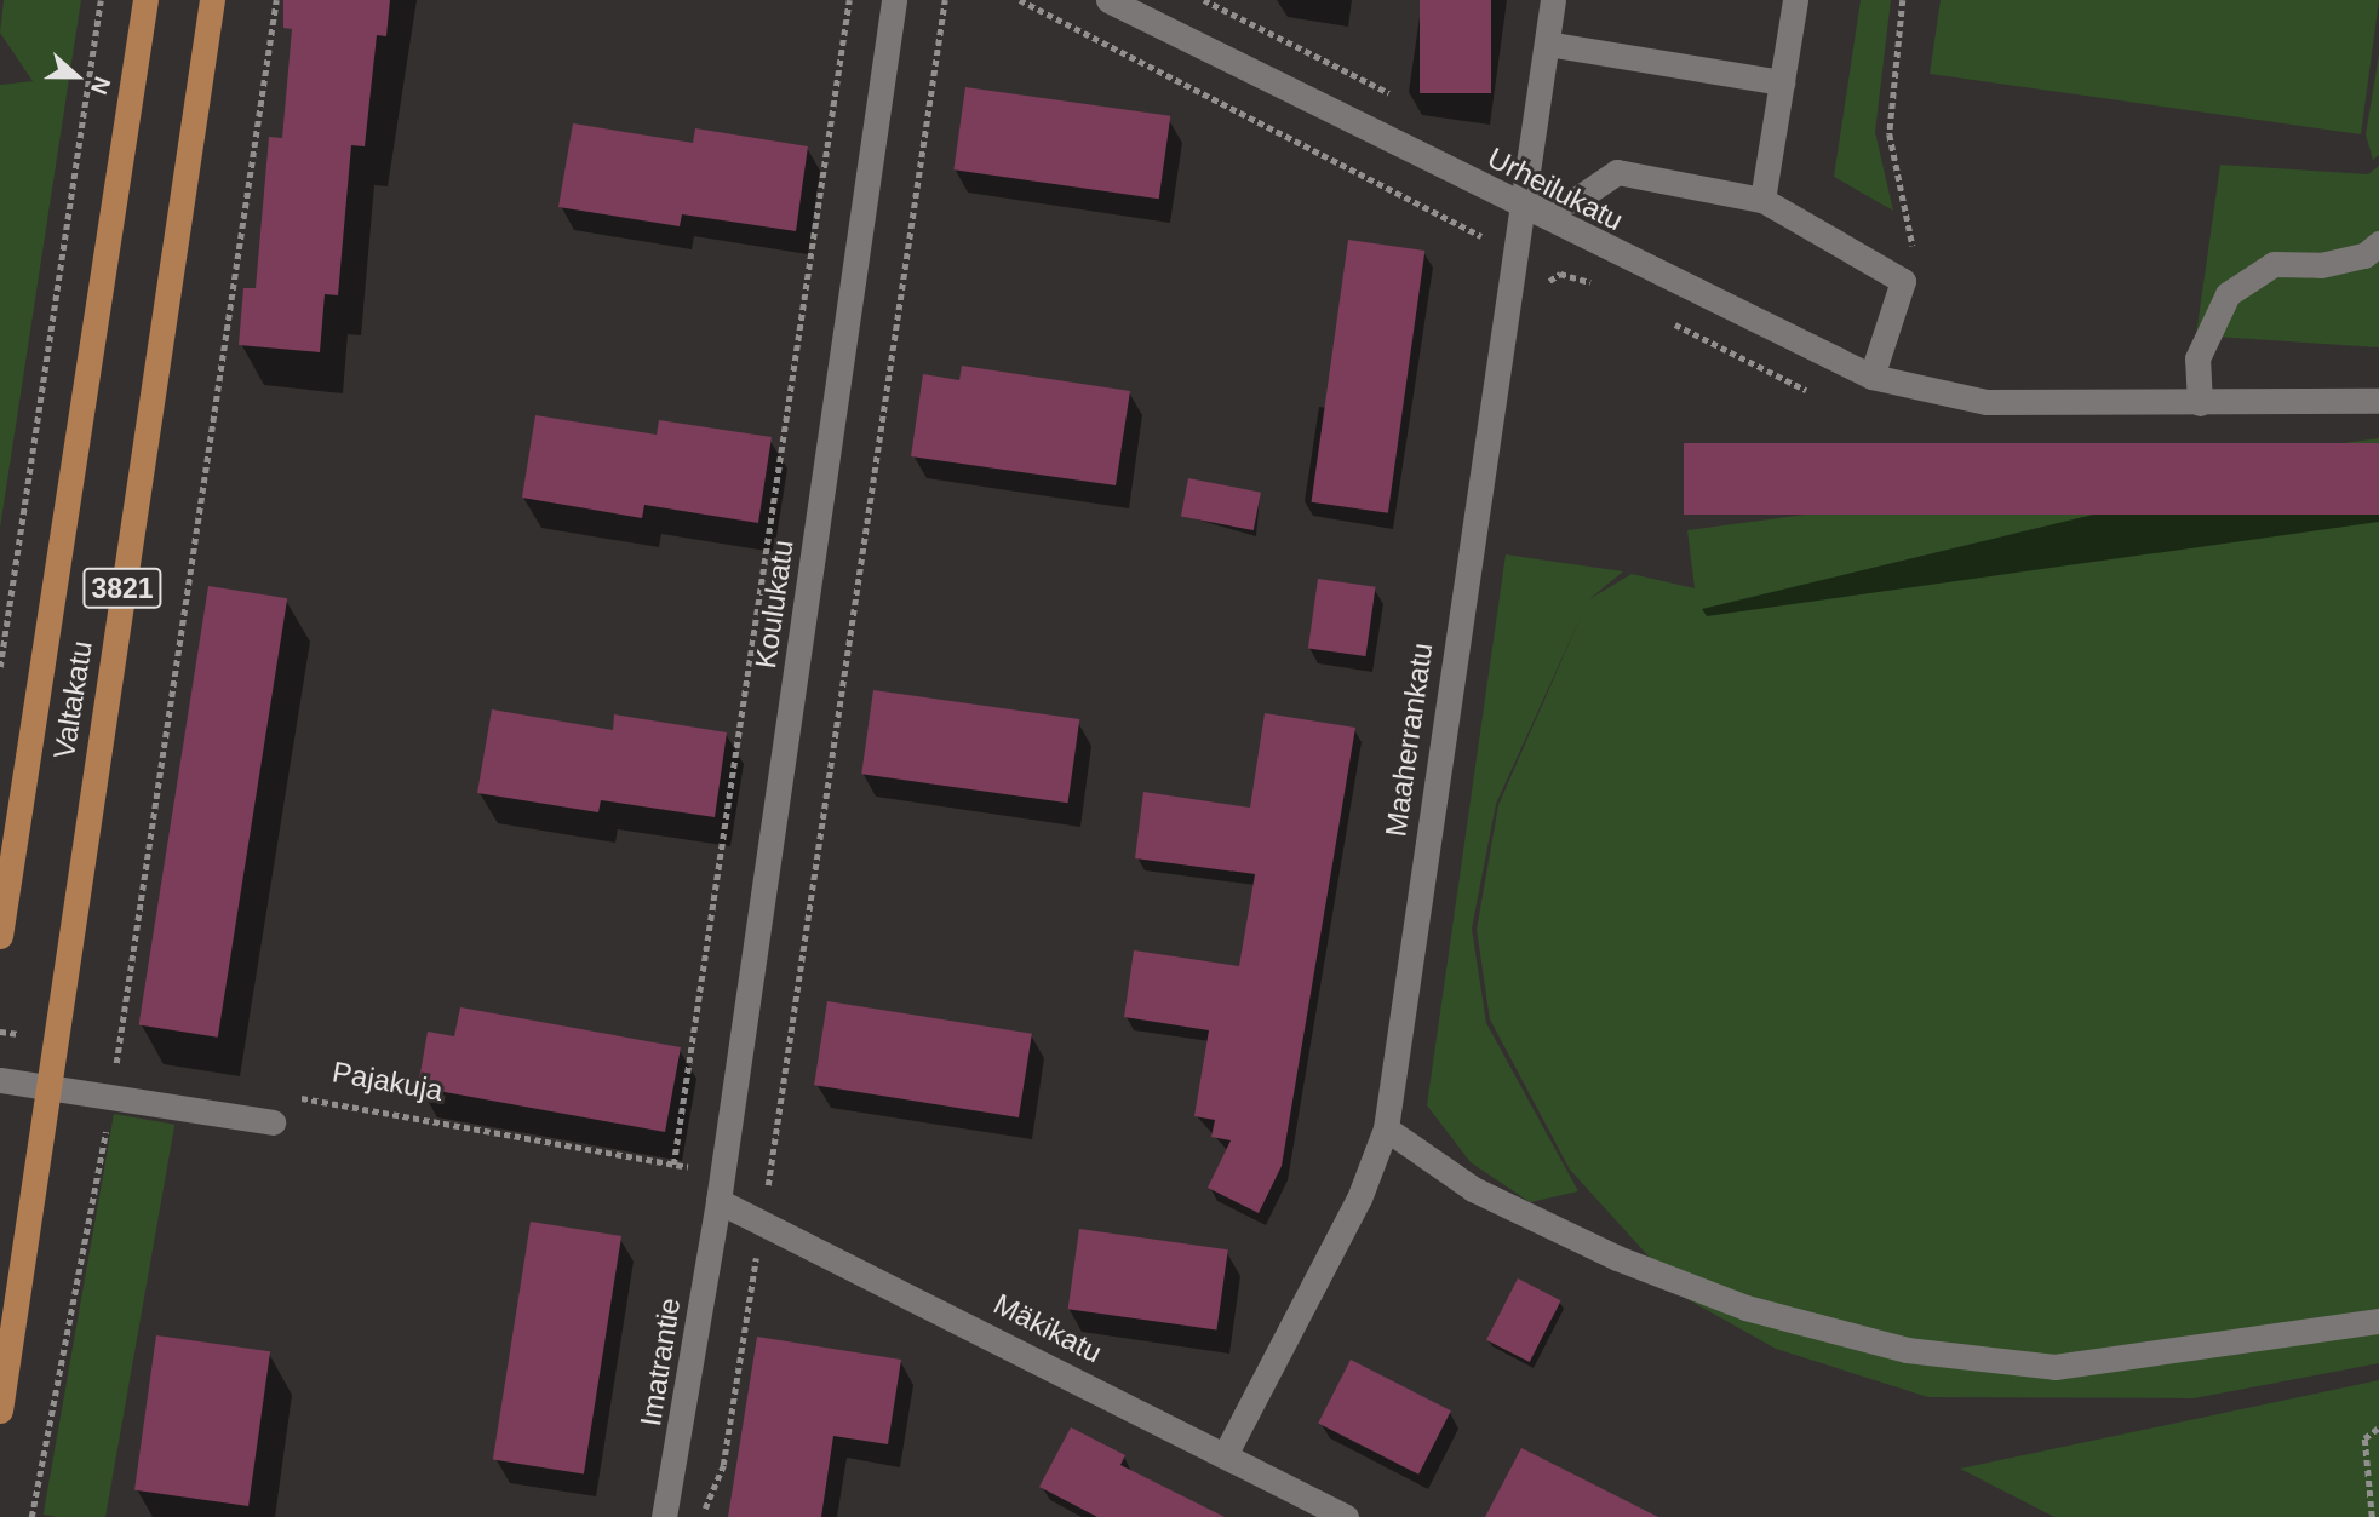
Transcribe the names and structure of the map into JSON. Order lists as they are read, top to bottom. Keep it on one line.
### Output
{"streets":{"main road":["3821","Valtakatu"],"street":["Urheilukatu","Koulukatu","Maaherrankatu","Mäkikatu","Imatrantie"],"path":["Pajakuja"]},"crossings":[["Urheilukatu","Maaherrankatu"],["Koulukatu","Pajakuja"],["Koulukatu","Mäkikatu"],["Koulukatu","Imatrantie"],["Maaherrankatu","Mäkikatu"],["Mäkikatu","Imatrantie"]],"north":"right"}
